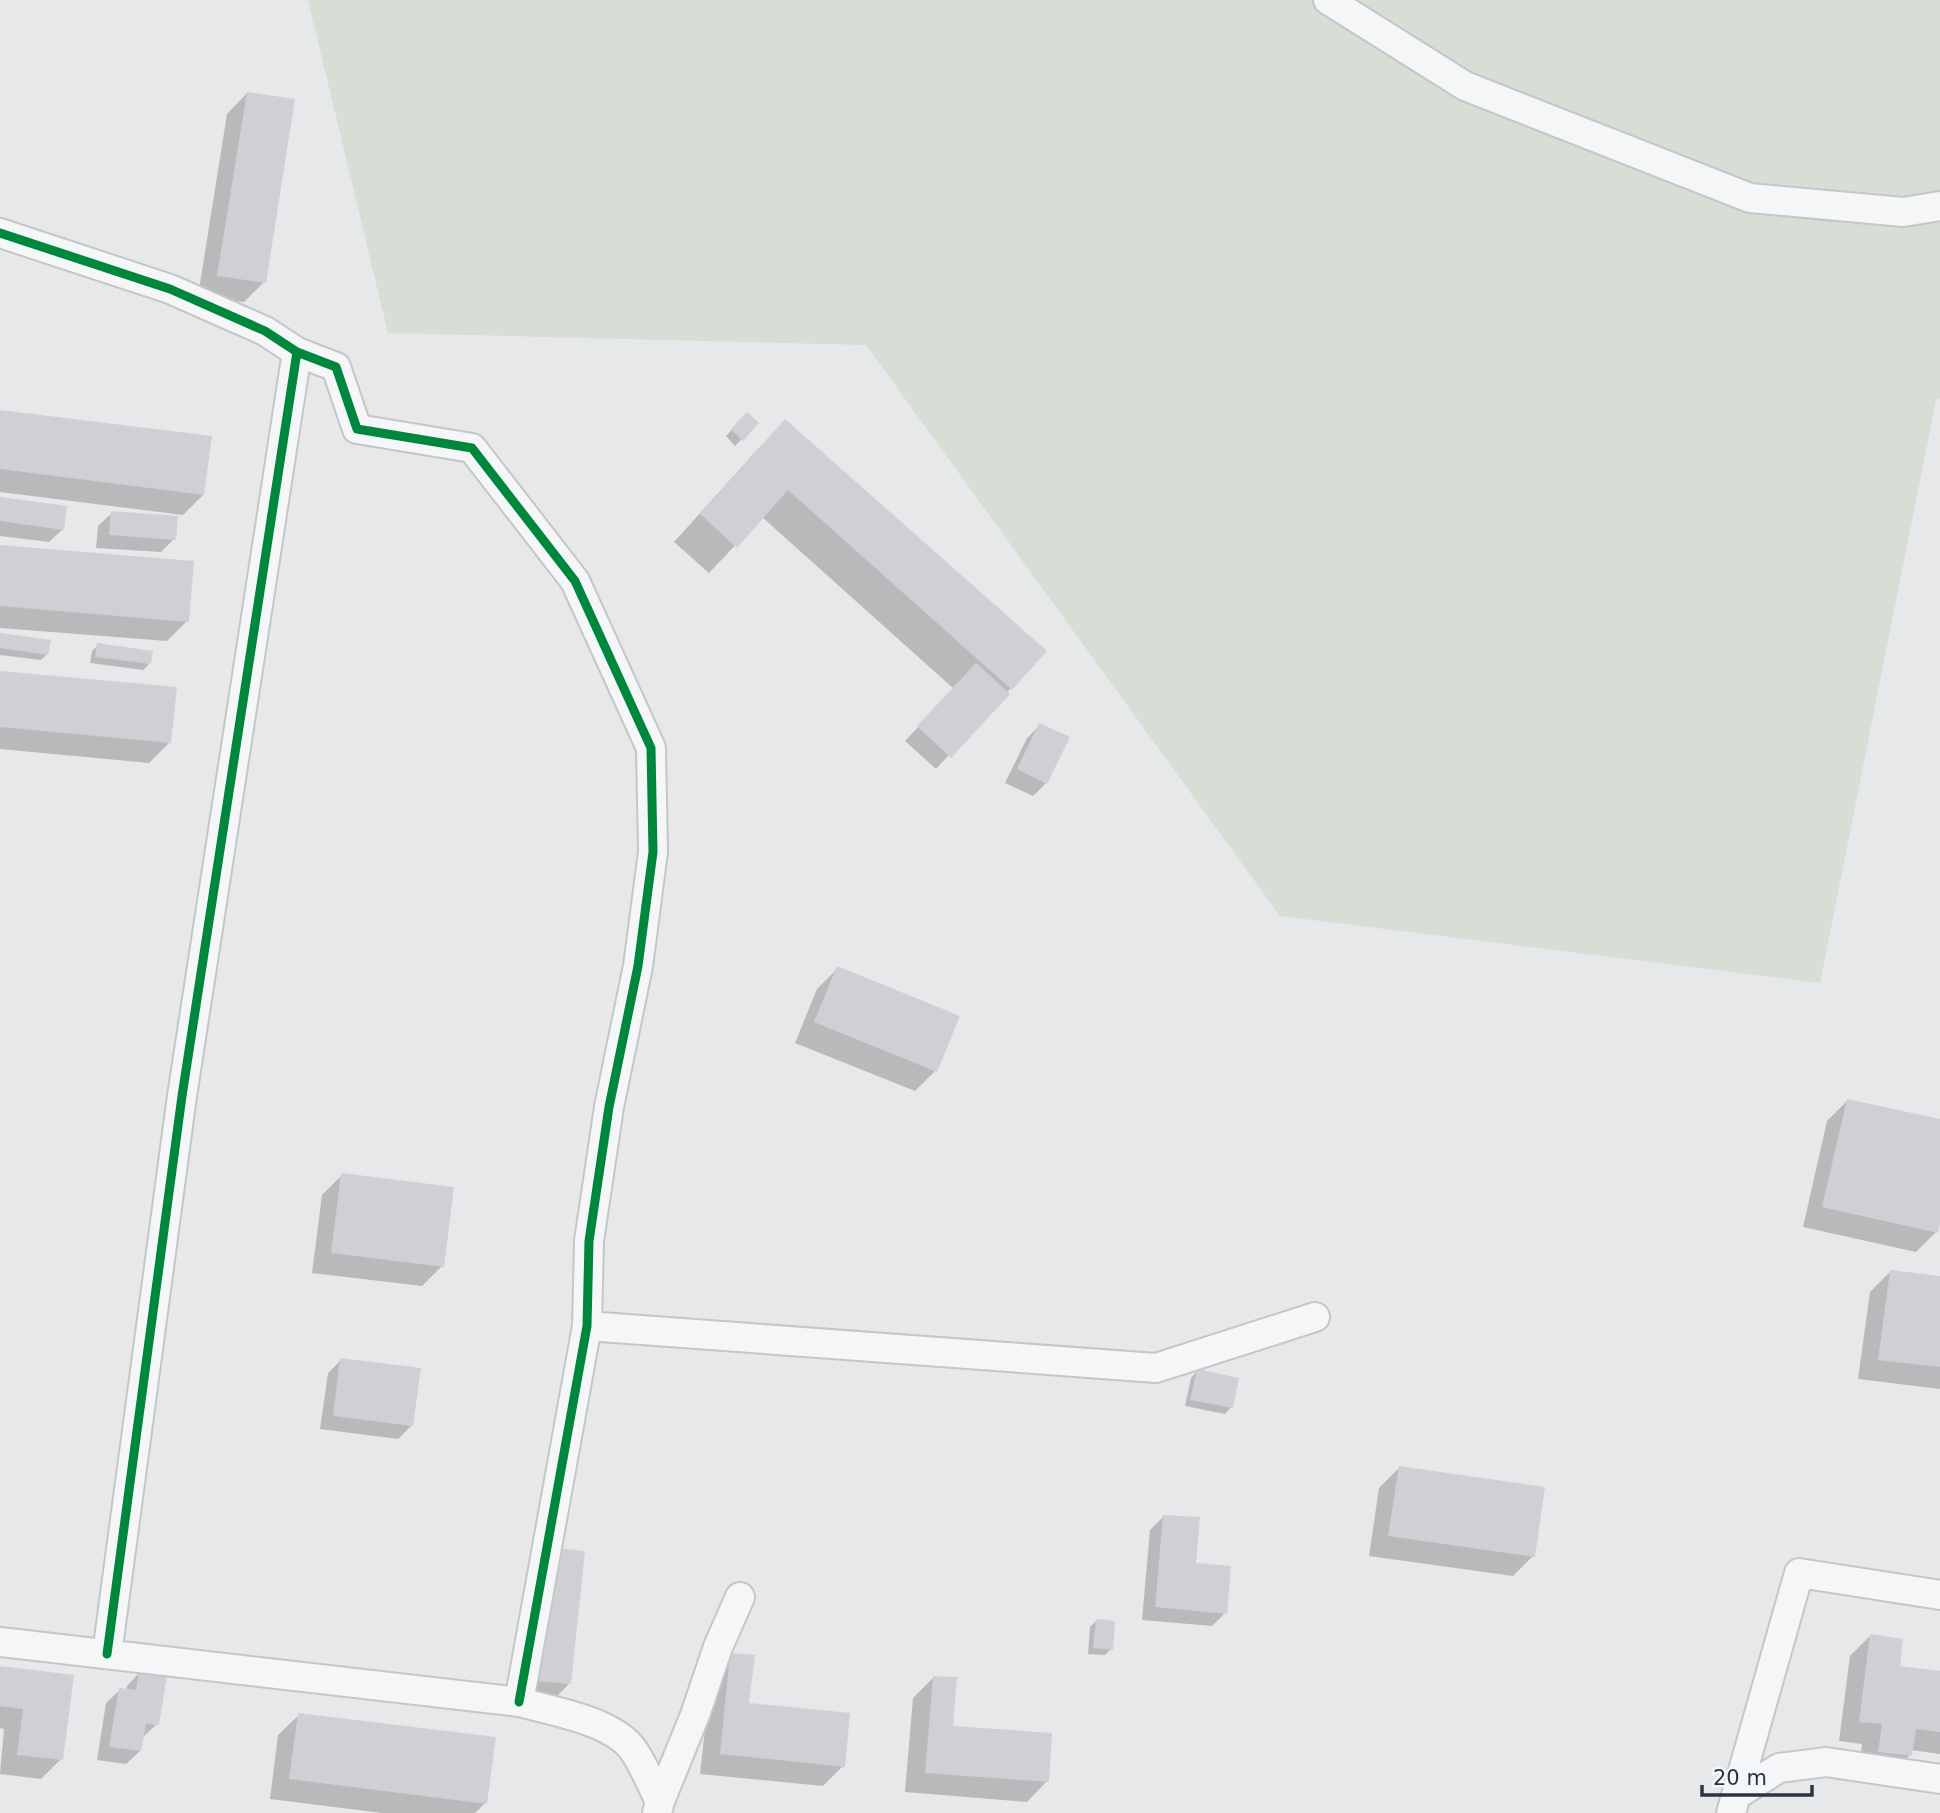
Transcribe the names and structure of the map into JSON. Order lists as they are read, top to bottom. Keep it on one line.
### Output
{"scale_bar":"20 m"}
